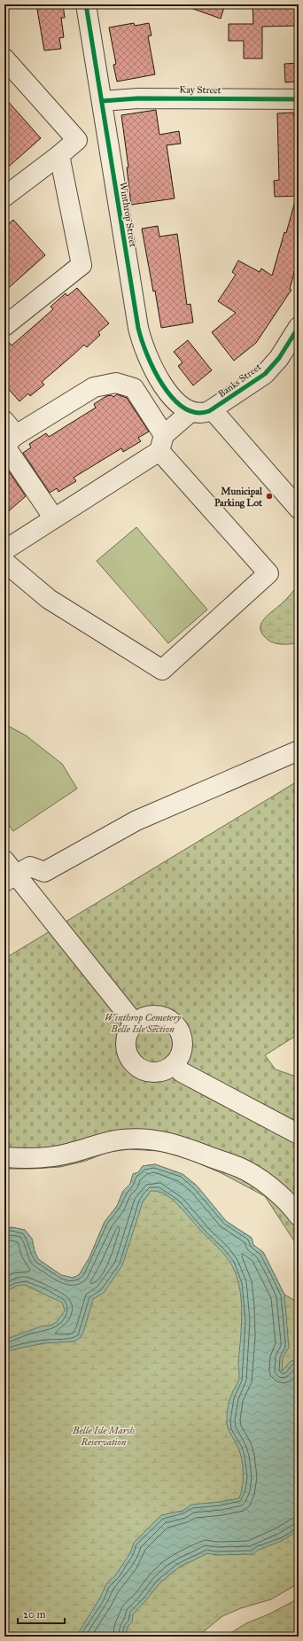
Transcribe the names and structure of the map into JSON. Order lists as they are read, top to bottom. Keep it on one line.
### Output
{"streets":{"street":["Kay Street","Winthrop Street","Banks Street"]},"crossings":[["Kay Street","Winthrop Street"],["Winthrop Street","Banks Street"]],"parks":["Winthrop Cemetery Belle Isle Section","Belle Isle Marsh Reservation"],"places":["Municipal Parking Lot"],"scale_bar":"20 m"}
